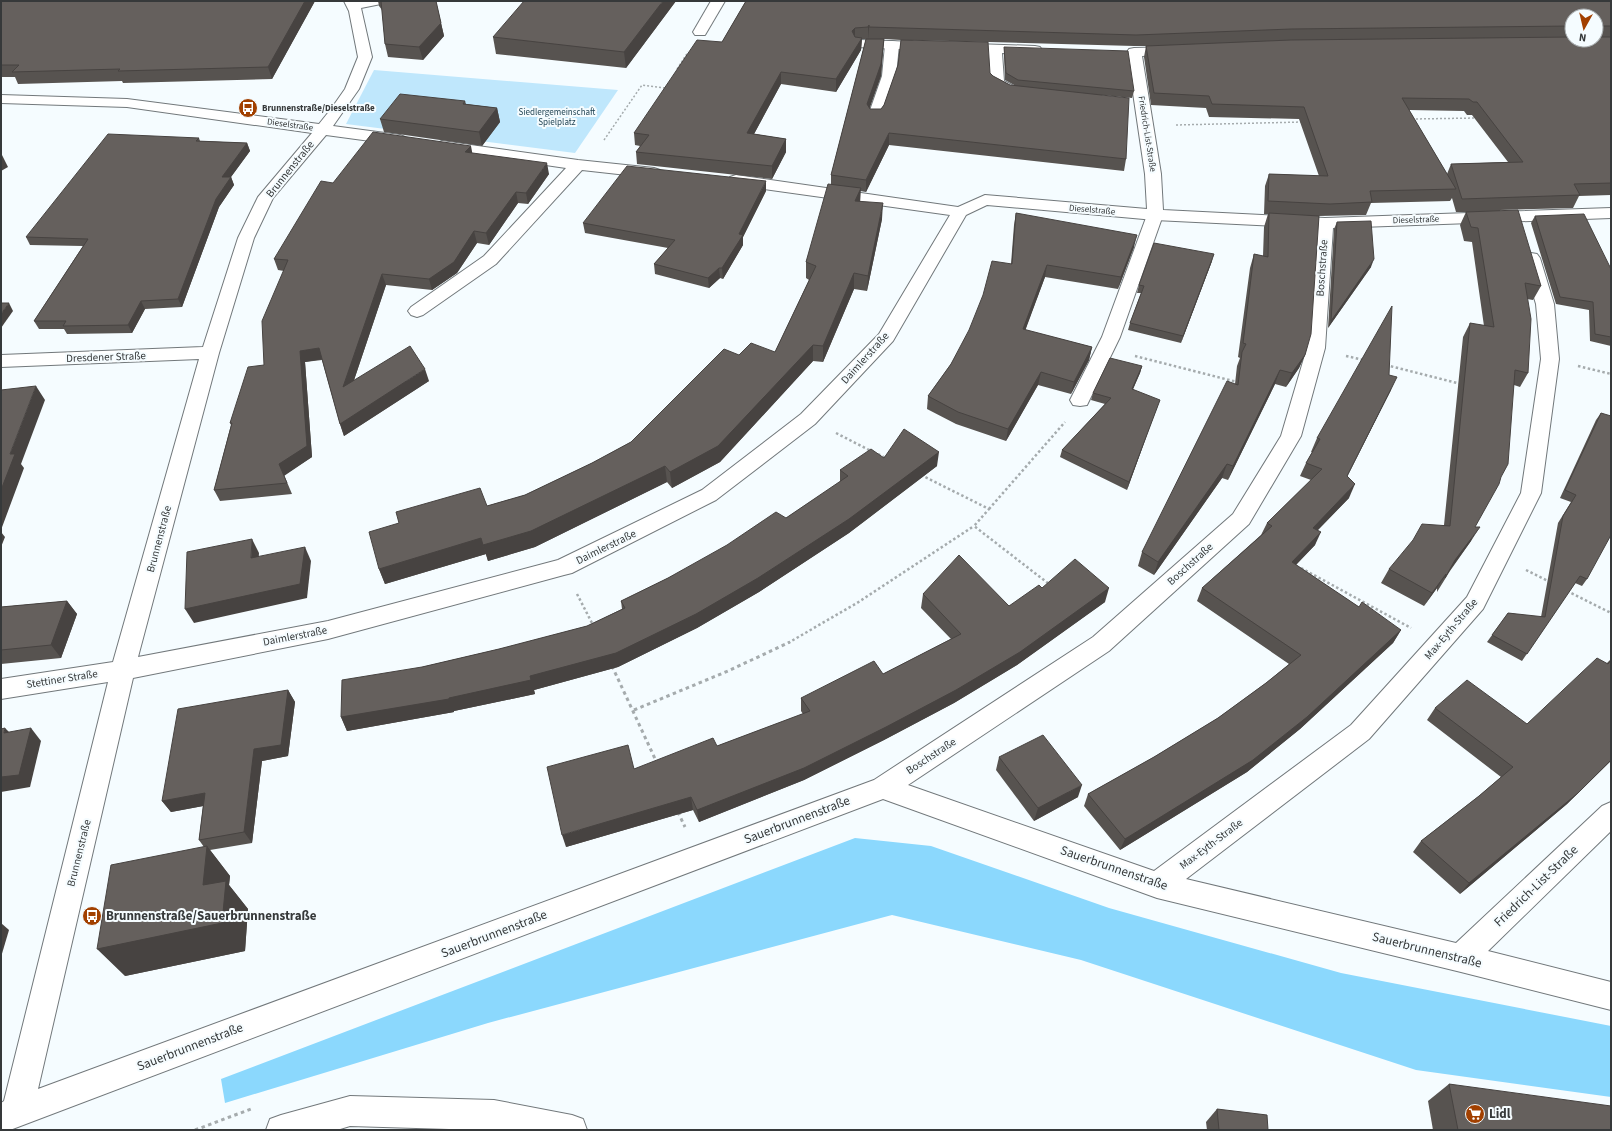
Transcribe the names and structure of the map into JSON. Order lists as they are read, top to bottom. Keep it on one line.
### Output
{"streets":{"street":["Dieselstraße","Friedrich-List-Straße","Brunnenstraße","Boschstraße","Dresdener Straße","Daimlerstraße","Max-Eyth-Straße","Stettiner Straße","Sauerbrunnenstraße"]},"crossings":[["Dieselstraße","Friedrich-List-Straße"],["Dieselstraße","Brunnenstraße"],["Dieselstraße","Boschstraße"],["Dieselstraße","Daimlerstraße"],["Dieselstraße","Max-Eyth-Straße"],["Friedrich-List-Straße","Sauerbrunnenstraße"],["Brunnenstraße","Dresdener Straße"],["Brunnenstraße","Daimlerstraße"],["Brunnenstraße","Stettiner Straße"],["Brunnenstraße","Sauerbrunnenstraße"],["Boschstraße","Sauerbrunnenstraße"],["Daimlerstraße","Stettiner Straße"],["Max-Eyth-Straße","Sauerbrunnenstraße"]],"parks":["Siedlergemeinschaft Spielplatz"],"places":{"bus stop":["Brunnenstraße/Dieselstraße","Brunnenstraße/Sauerbrunnenstraße"],"supermarket":["Lidl"]},"north":"bottom"}
